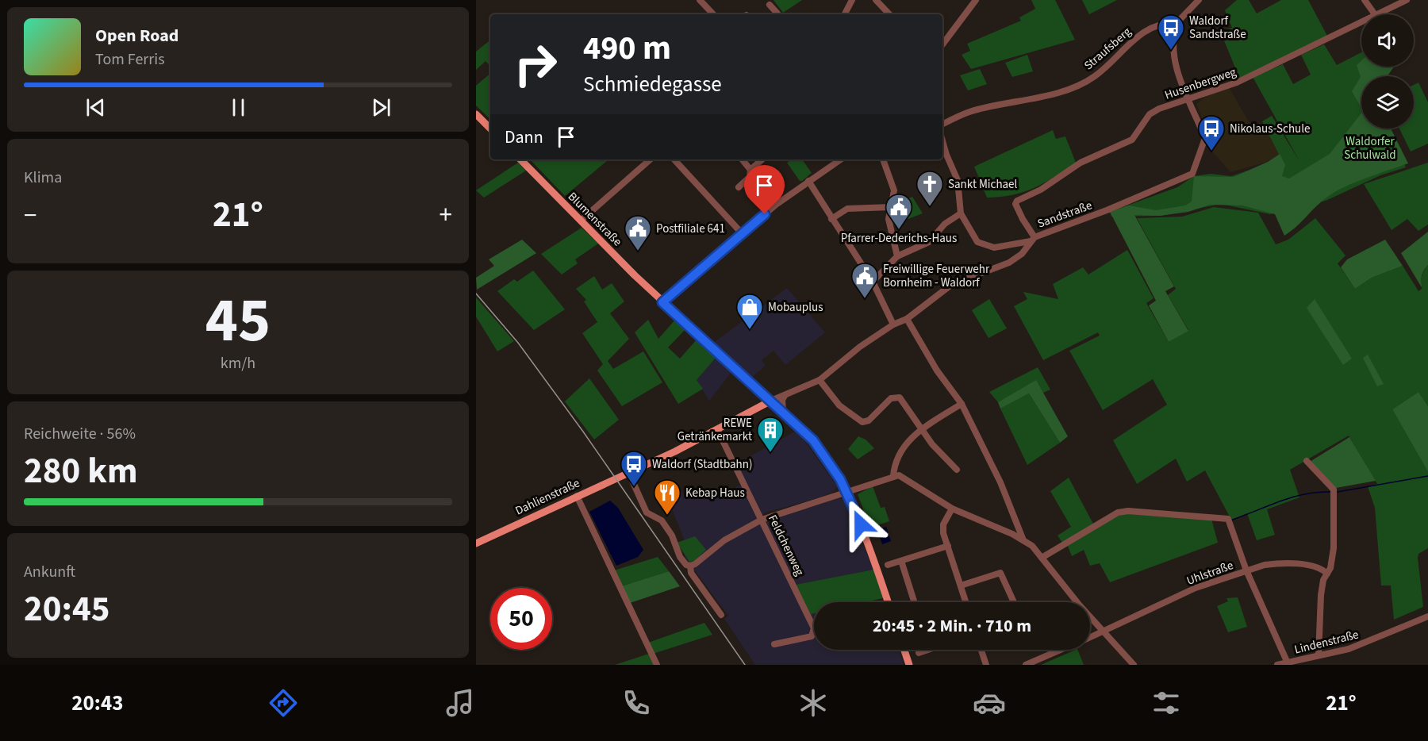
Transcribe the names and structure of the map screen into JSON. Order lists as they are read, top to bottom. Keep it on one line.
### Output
{"streets":{"main road":["Blumenstraße","Dahlienstraße"],"street":["Straufsberg","Husenbergweg","Sandstraße","Feldchenweg","Uhlstraße","Lindenstraße"]},"crossings":[["Straufsberg","Sandstraße"],["Husenbergweg","Sandstraße"],["Sandstraße","Blumenstraße"],["Sandstraße","Dahlienstraße"],["Blumenstraße","Dahlienstraße"],["Dahlienstraße","Feldchenweg"]],"parks":["Waldorfer Schulwald"],"places":{"bus stop":["Waldorf Sandstraße","Nikolaus-Schule","Waldorf (Stadtbahn)"],"church":["Sankt Michael"],"public building":["Pfarrer-Dederichs-Haus","Postfiliale 641","Freiwillige Feuerwehr Bornheim - Waldorf"],"shop":["Mobauplus"],"building":["REWE Getränkemarkt"],"restaurant":["Kebap Haus"]},"page":{"turn":["490 m","Schmiedegasse"],"song":["Open Road","Tom Ferris"],"then":"Dann","tile":["Klima",["45","km/h"],["Reichweite · 56%","280 km"],["Ankunft","20:45"]],"heat":["−","21°","+"],"limit":"50","trip":"20:45 · 2 Min. · 710 m","tabs":["20:43","21°"]}}
